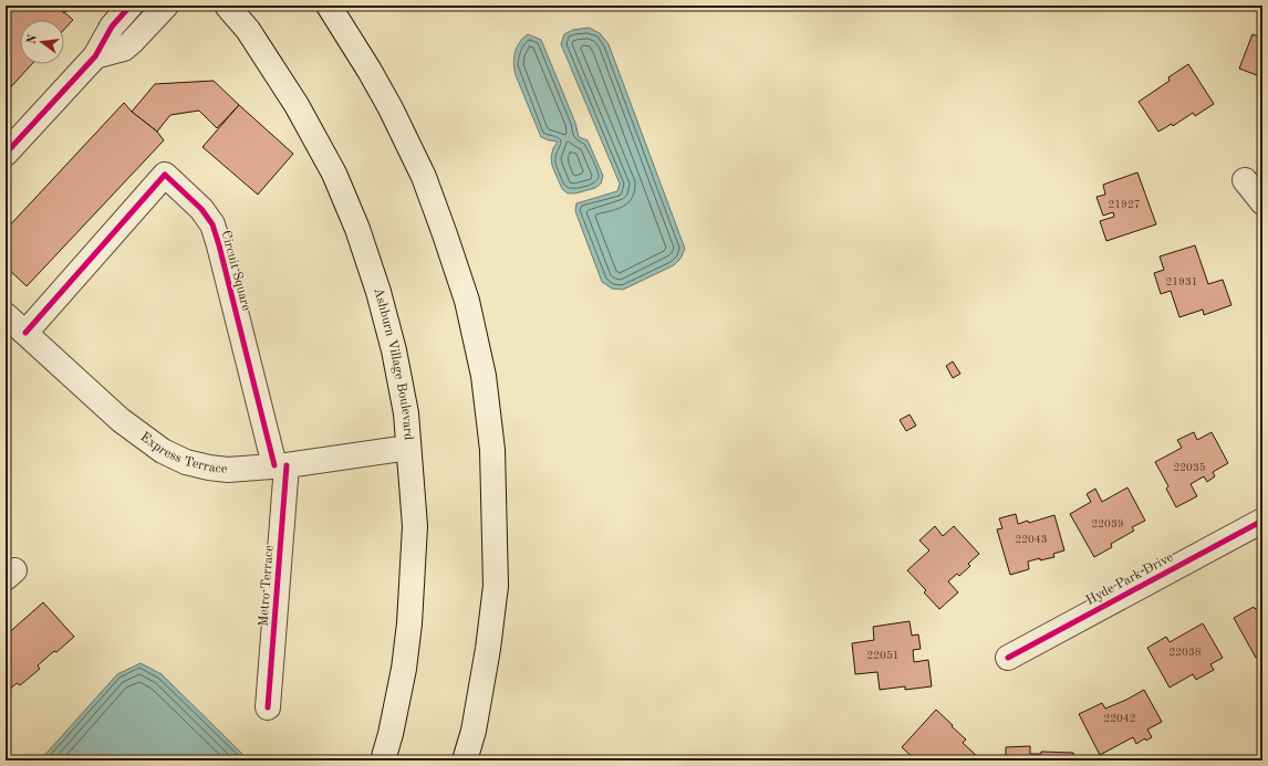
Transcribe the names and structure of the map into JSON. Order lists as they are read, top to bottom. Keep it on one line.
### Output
{"streets":{"street":["Circuit Square","Ashburn Village Boulevard","Express Terrace","Hyde Park Drive","Metro Terrace"]},"crossings":[["Circuit Square","Express Terrace"],["Circuit Square","Metro Terrace"],["Ashburn Village Boulevard","Express Terrace"],["Express Terrace","Metro Terrace"]],"house_numbers":["21927","21931","22035","22039","22043","22038","22051","22042"],"north":"left"}
